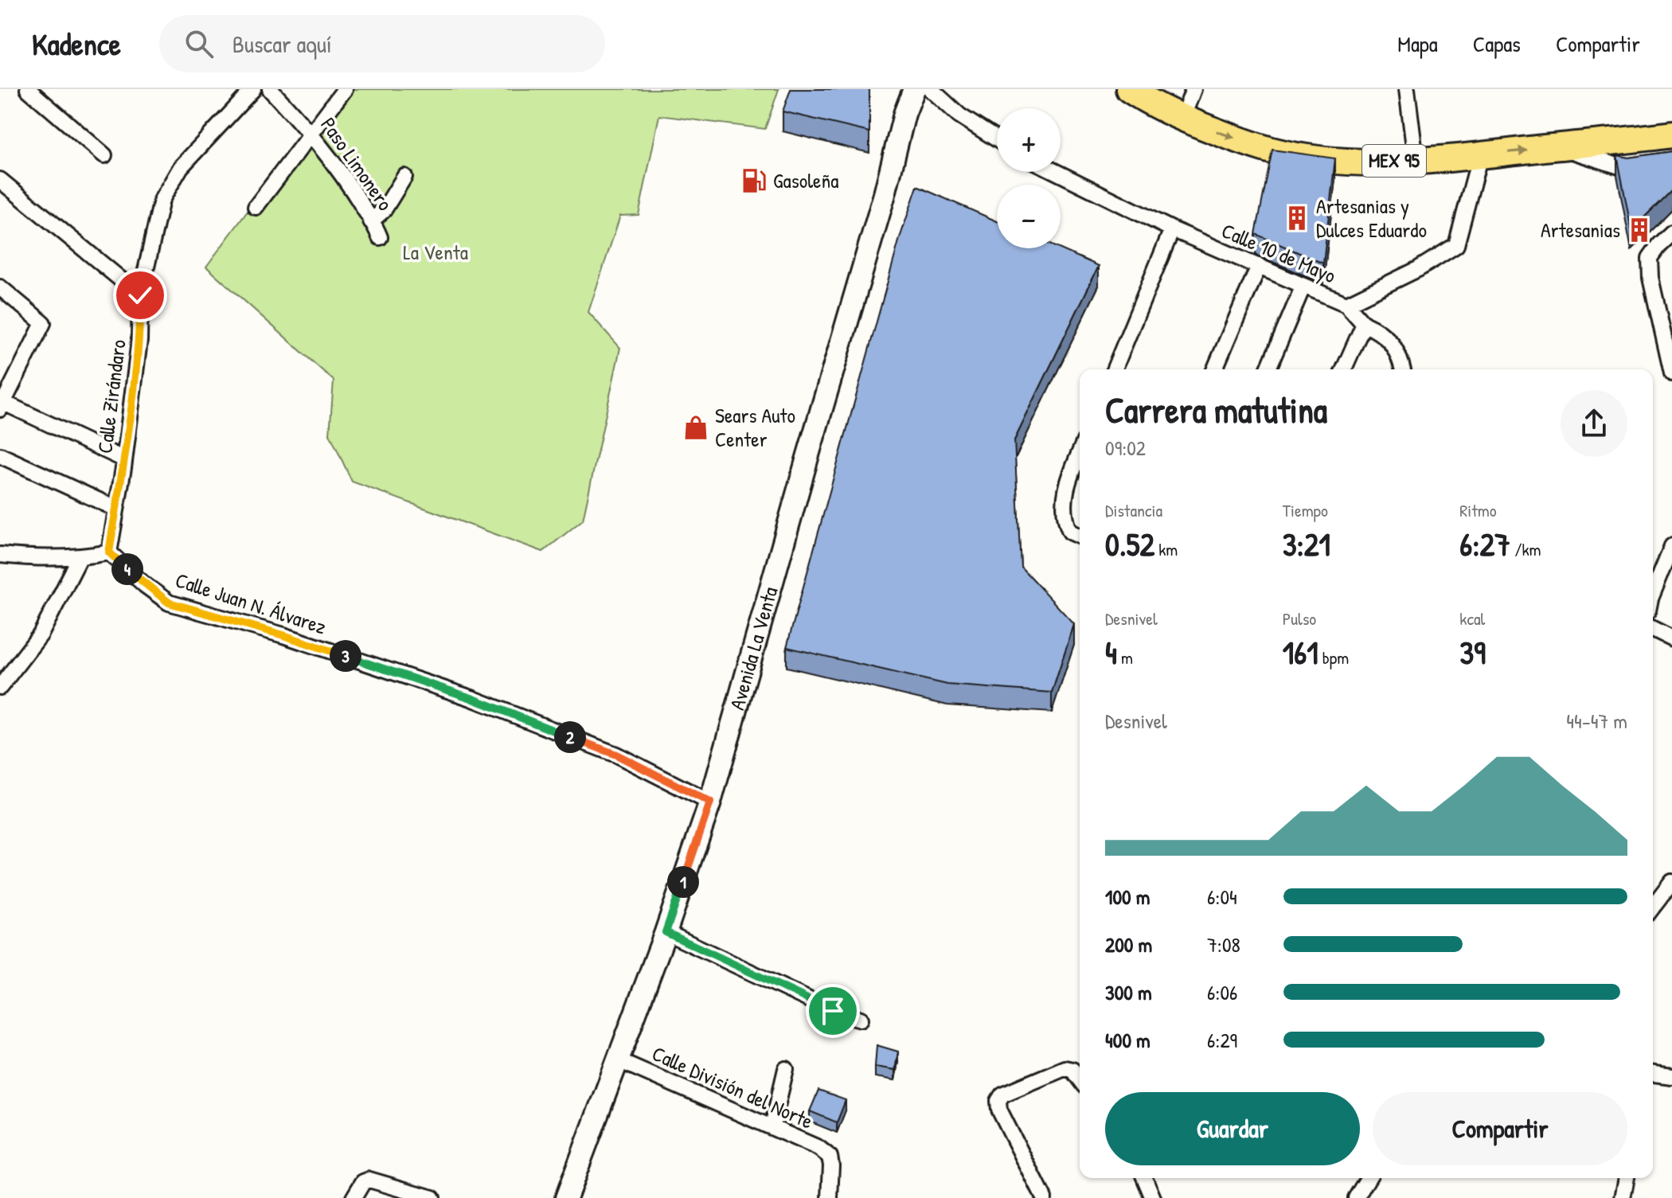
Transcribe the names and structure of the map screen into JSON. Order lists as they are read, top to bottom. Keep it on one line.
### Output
{"streets":{"highway":["MEX 95"],"main road":["Avenida La Venta"],"street":["Paso Limonero","Calle 10 de Mayo","Calle Zirándaro","Calle Juan N. Álvarez","Calle División del Norte"]},"crossings":[["MEX 95","Calle 10 de Mayo"],["Calle Zirándaro","Calle Juan N. Álvarez"],["Calle Juan N. Álvarez","Avenida La Venta"],["Avenida La Venta","Calle División del Norte"]],"parks":["La Venta"],"places":{"fuel station":["Gasoleña"],"building":["Artesanias y Dulces Eduardo","Artesanias"],"shop":["Sears Auto Center"]},"page":{"header":"Kadence","search":"Buscar aquí","nav":["Mapa","Capas","Compartir"],"map_buttons":["+","−"],"heading":["Carrera matutina","09:02"],"stats":[["Distancia","0.52 km"],["Tiempo","3:21"],["Ritmo","6:27 /km"],["Desnivel","4 m"],["Pulso","161 bpm"],["kcal","39"]],"pins":["4","3","2","1"],"chart":["Desnivel","44–47 m"],"list":[{"name":"100 m","note":"6:04"},{"name":"200 m","note":"7:08"},{"name":"300 m","note":"6:06"},{"name":"400 m","note":"6:29"}],"buttons":["Guardar","Compartir"]}}
